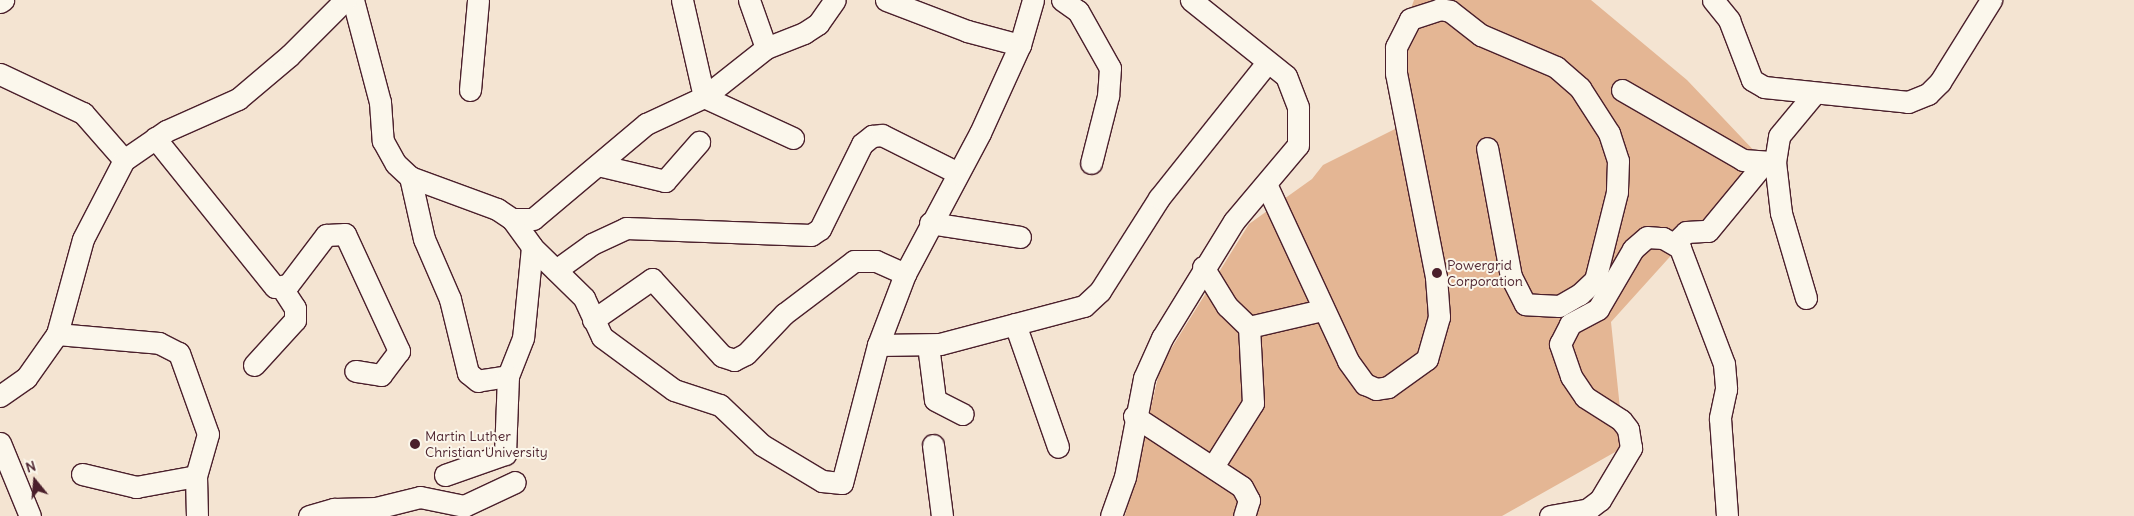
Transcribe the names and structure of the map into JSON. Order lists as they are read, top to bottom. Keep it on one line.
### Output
{"places":["Powergrid Corporation","Martin Luther Christian University"],"north":"top"}
